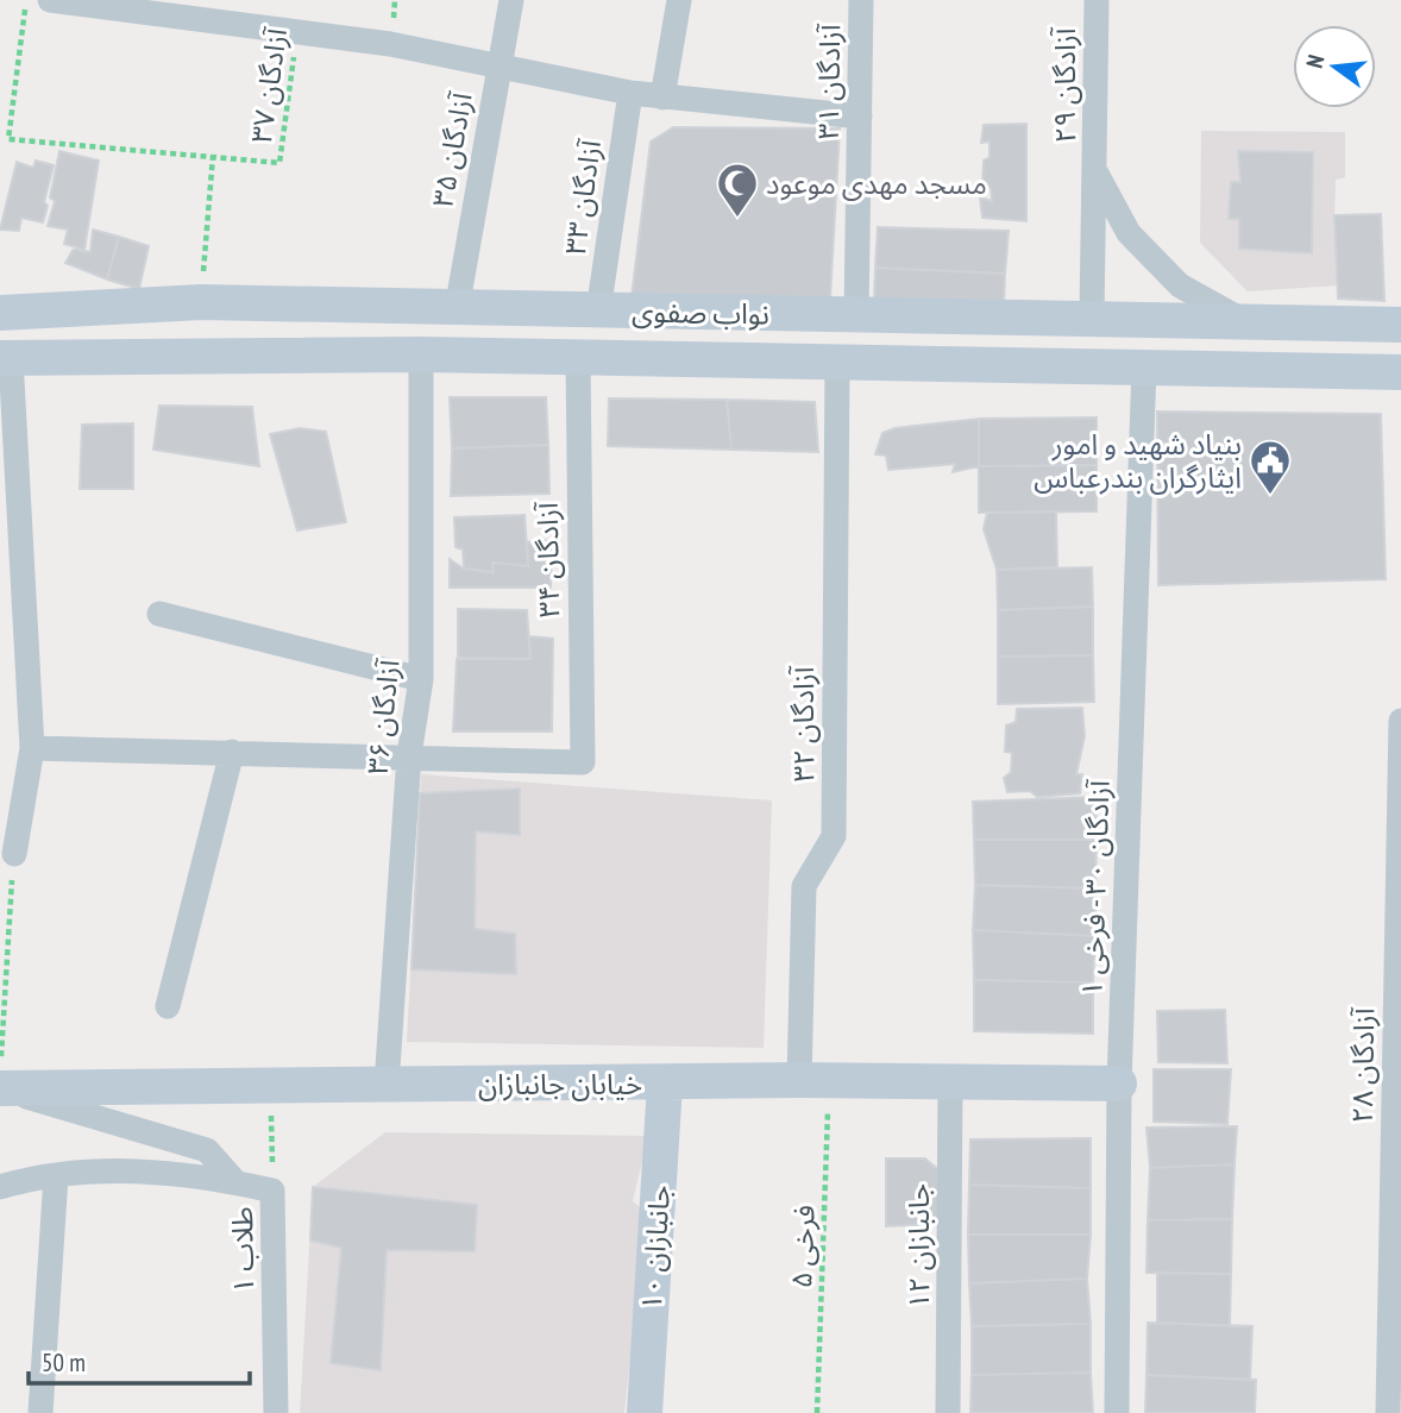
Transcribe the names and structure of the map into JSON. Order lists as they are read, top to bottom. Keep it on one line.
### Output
{"streets":{"main road":["نواب صفوی","خیابان جانبازان","جانبازان ۱۰"],"street":["آزادگان ۳۱","آزادگان ۲۹","آزادگان ۳۵","آزادگان ۳۳","آزادگان ۳۴","آزادگان ۳۶","آزادگان ۳۲","آزادگان ۳۰ - فرخی ۱","آزادگان ۲۸","جانبازان ۱۲","طلاب ۱"],"path":["آزادگان ۳۷","فرخی ۵"]},"crossings":[["آزادگان ۳۱","نواب صفوی"],["آزادگان ۳۷","نواب صفوی"],["آزادگان ۲۹","نواب صفوی"],["آزادگان ۳۵","نواب صفوی"],["آزادگان ۳۳","نواب صفوی"],["نواب صفوی","آزادگان ۳۴"],["نواب صفوی","آزادگان ۳۶"],["نواب صفوی","آزادگان ۳۲"],["نواب صفوی","آزادگان ۳۰ - فرخی ۱"],["آزادگان ۳۴","آزادگان ۳۶"],["آزادگان ۳۶","خیابان جانبازان"],["آزادگان ۳۲","خیابان جانبازان"],["آزادگان ۳۲","فرخی ۵"],["آزادگان ۳۰ - فرخی ۱","خیابان جانبازان"],["خیابان جانبازان","فرخی ۵"],["خیابان جانبازان","جانبازان ۱۲"],["خیابان جانبازان","جانبازان ۱۰"],["خیابان جانبازان","طلاب ۱"]],"places":{"mosque":["مسجد مهدی موعود"],"public building":["بنیاد شهید و امور ایثارگران بندرعباس"]},"scale_bar":"50 m","north":"left"}
